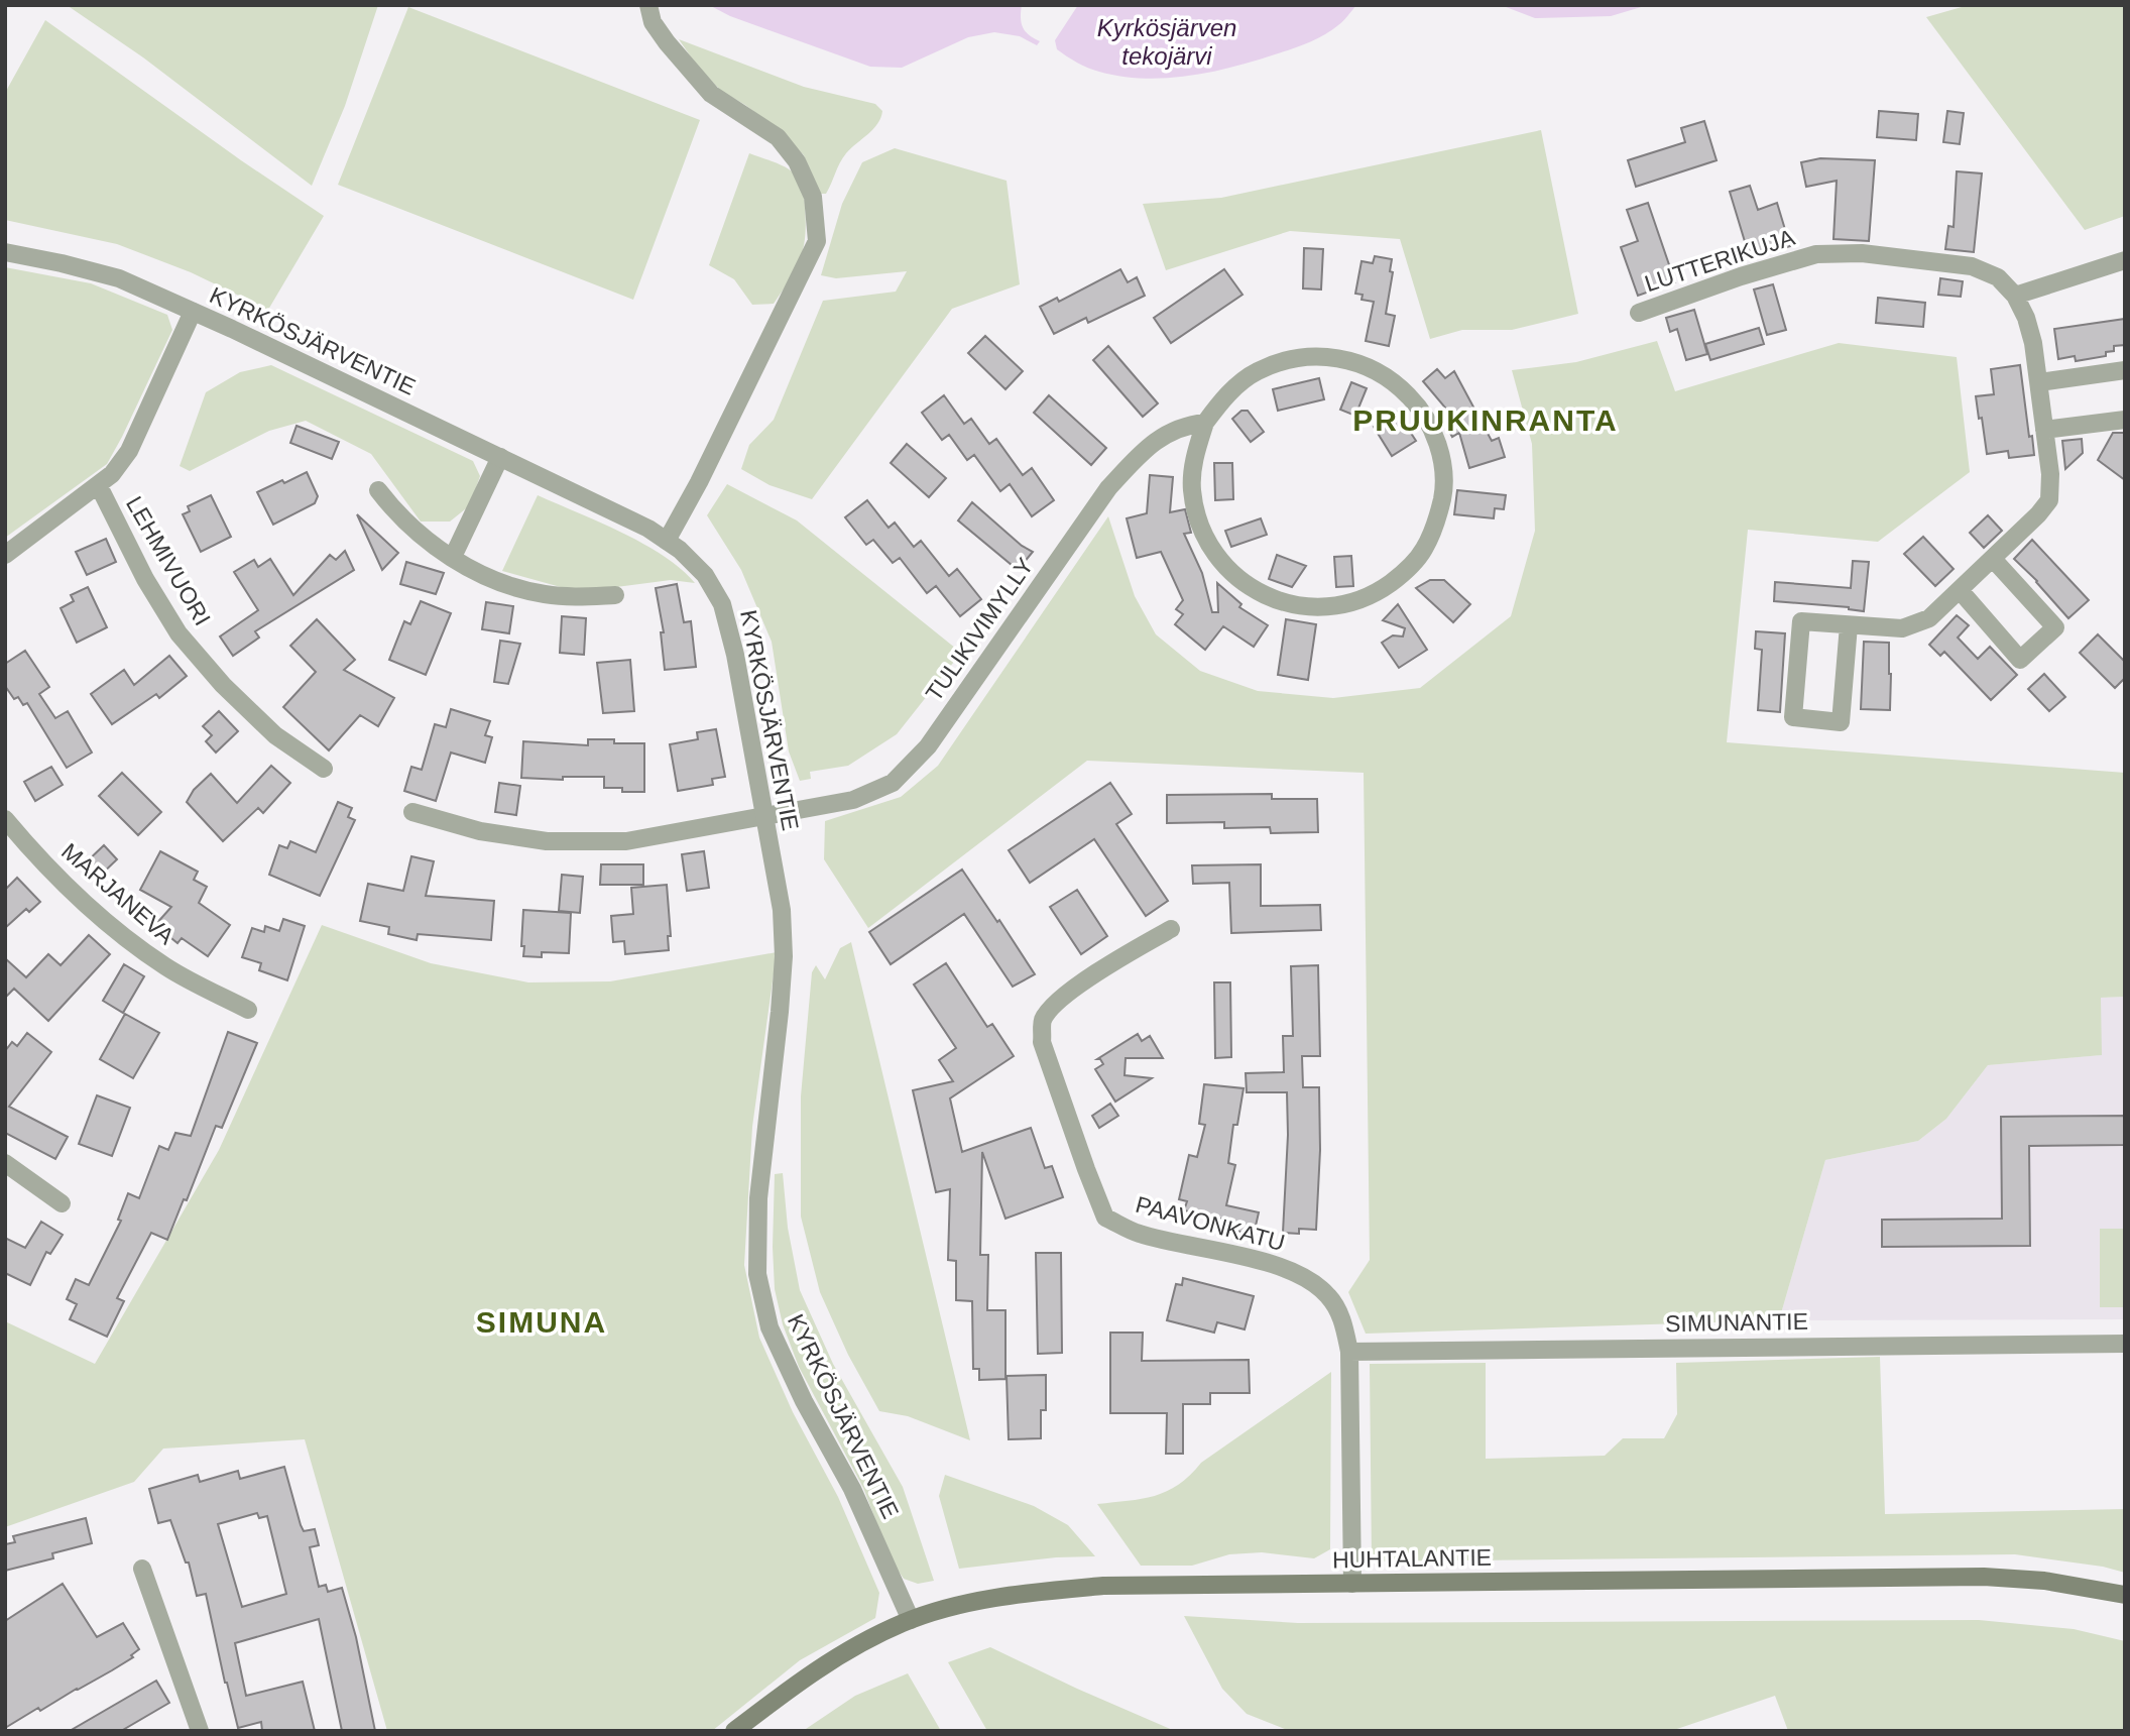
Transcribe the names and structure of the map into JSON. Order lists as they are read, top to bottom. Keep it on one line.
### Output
{"streets":{"main road":["HUHTALANTIE"],"street":["LUTTERIKUJA","KYRKÖSJÄRVENTIE","LEHMIVUORI","TULIKIVIMYLLY","MARJANEVA","PAAVONKATU","SIMUNANTIE"]},"crossings":[["KYRKÖSJÄRVENTIE","TULIKIVIMYLLY"],["KYRKÖSJÄRVENTIE","HUHTALANTIE"],["PAAVONKATU","SIMUNANTIE"],["PAAVONKATU","HUHTALANTIE"]],"districts":["PRUUKINRANTA","SIMUNA"],"water":["Kyrkösjärven tekojärvi"]}
